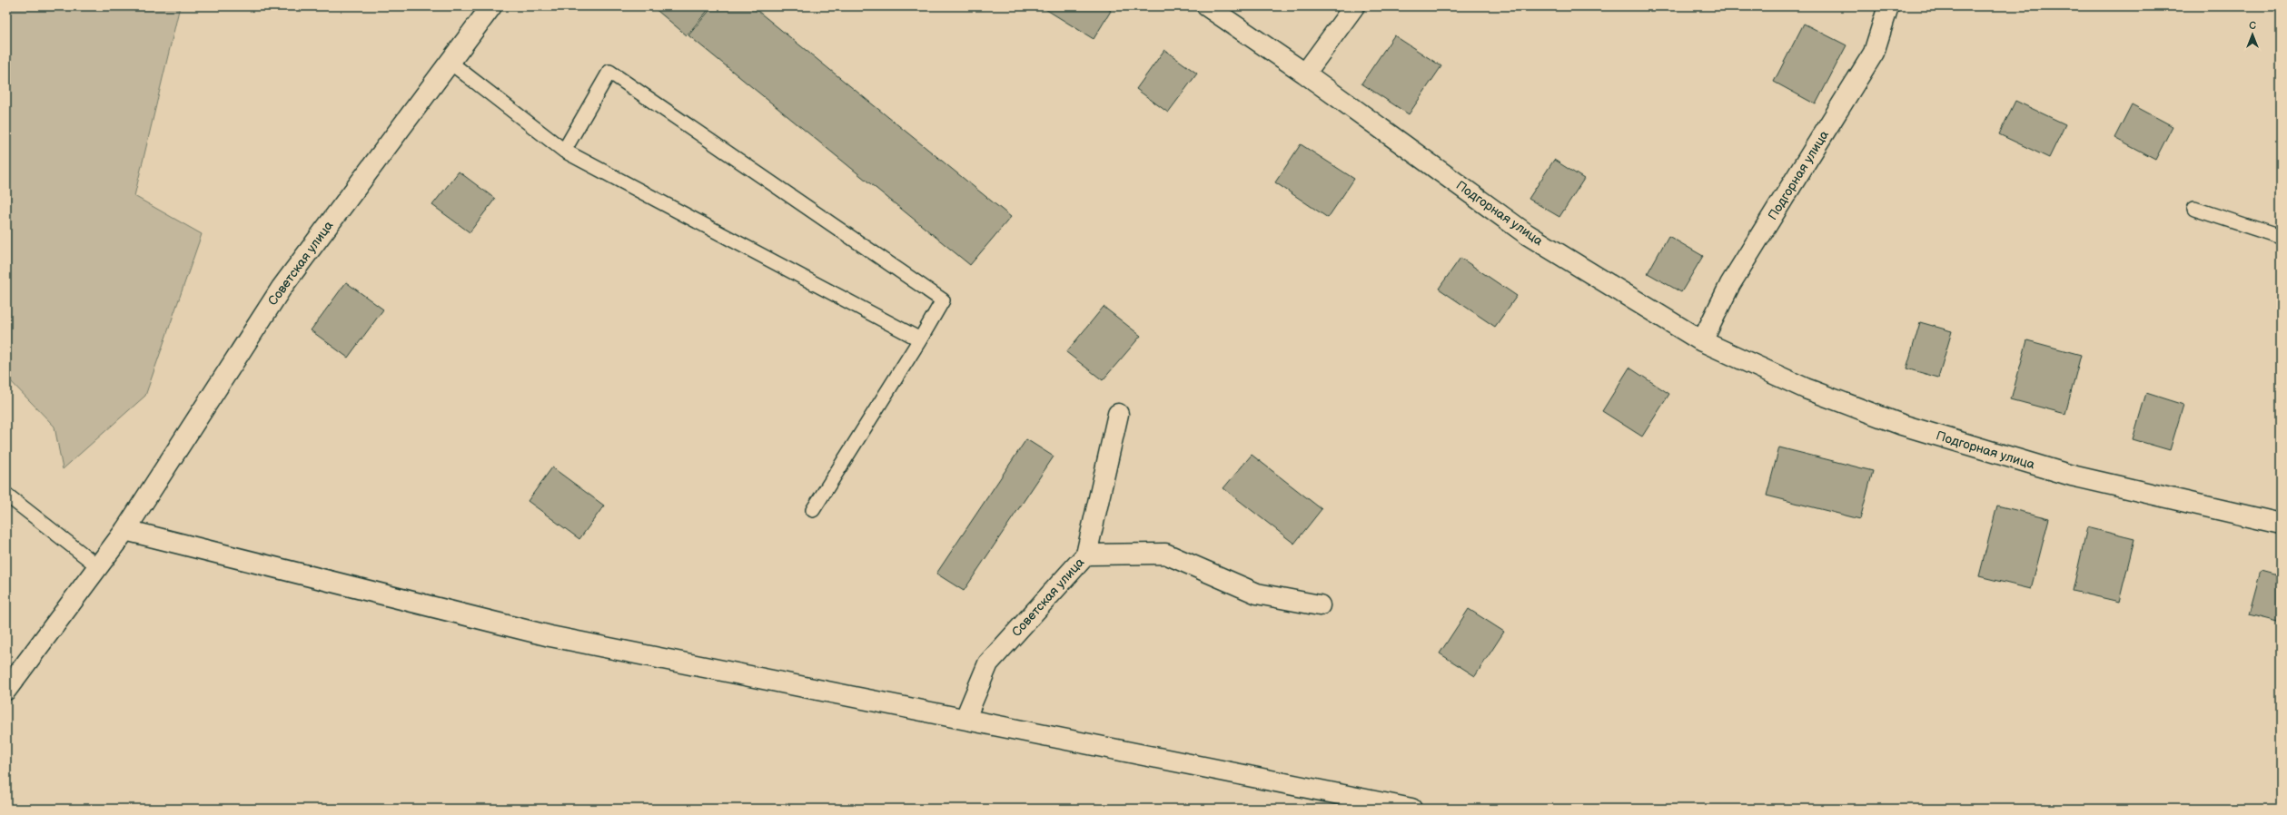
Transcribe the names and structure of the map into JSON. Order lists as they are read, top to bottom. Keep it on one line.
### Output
{"streets":{"street":["Подгорная улица","Советская улица"]},"north":"top"}
